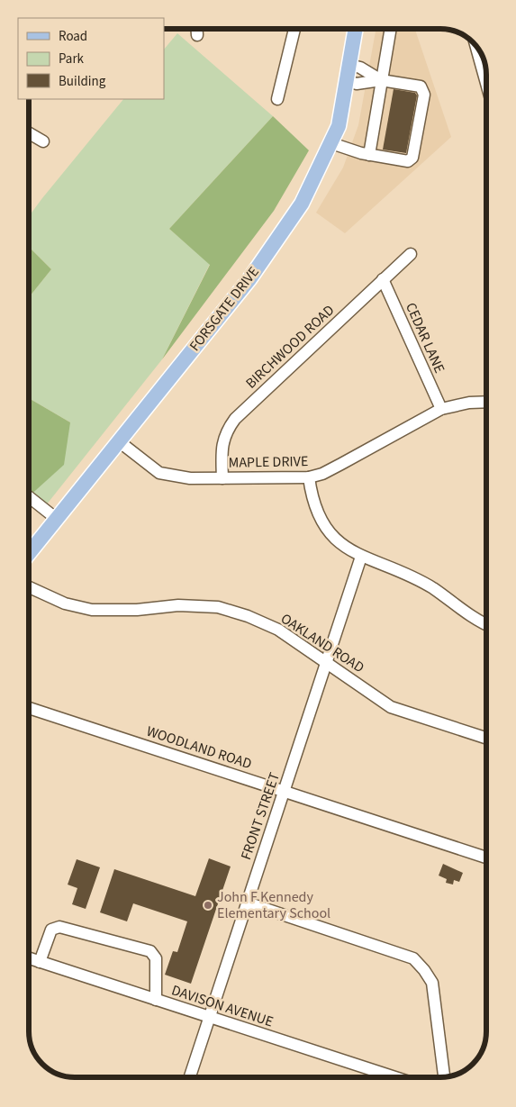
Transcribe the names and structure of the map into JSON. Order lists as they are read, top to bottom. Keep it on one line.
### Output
{"streets":{"main road":["FORSGATE DRIVE"],"street":["CEDAR LANE","BIRCHWOOD ROAD","MAPLE DRIVE","OAKLAND ROAD","WOODLAND ROAD","FRONT STREET","DAVISON AVENUE"]},"crossings":[["FORSGATE DRIVE","MAPLE DRIVE"],["CEDAR LANE","BIRCHWOOD ROAD"],["CEDAR LANE","MAPLE DRIVE"],["BIRCHWOOD ROAD","MAPLE DRIVE"],["OAKLAND ROAD","FRONT STREET"],["WOODLAND ROAD","FRONT STREET"],["FRONT STREET","DAVISON AVENUE"]],"places":["John F Kennedy Elementary School"],"legend":["Road","Park","Building"]}
